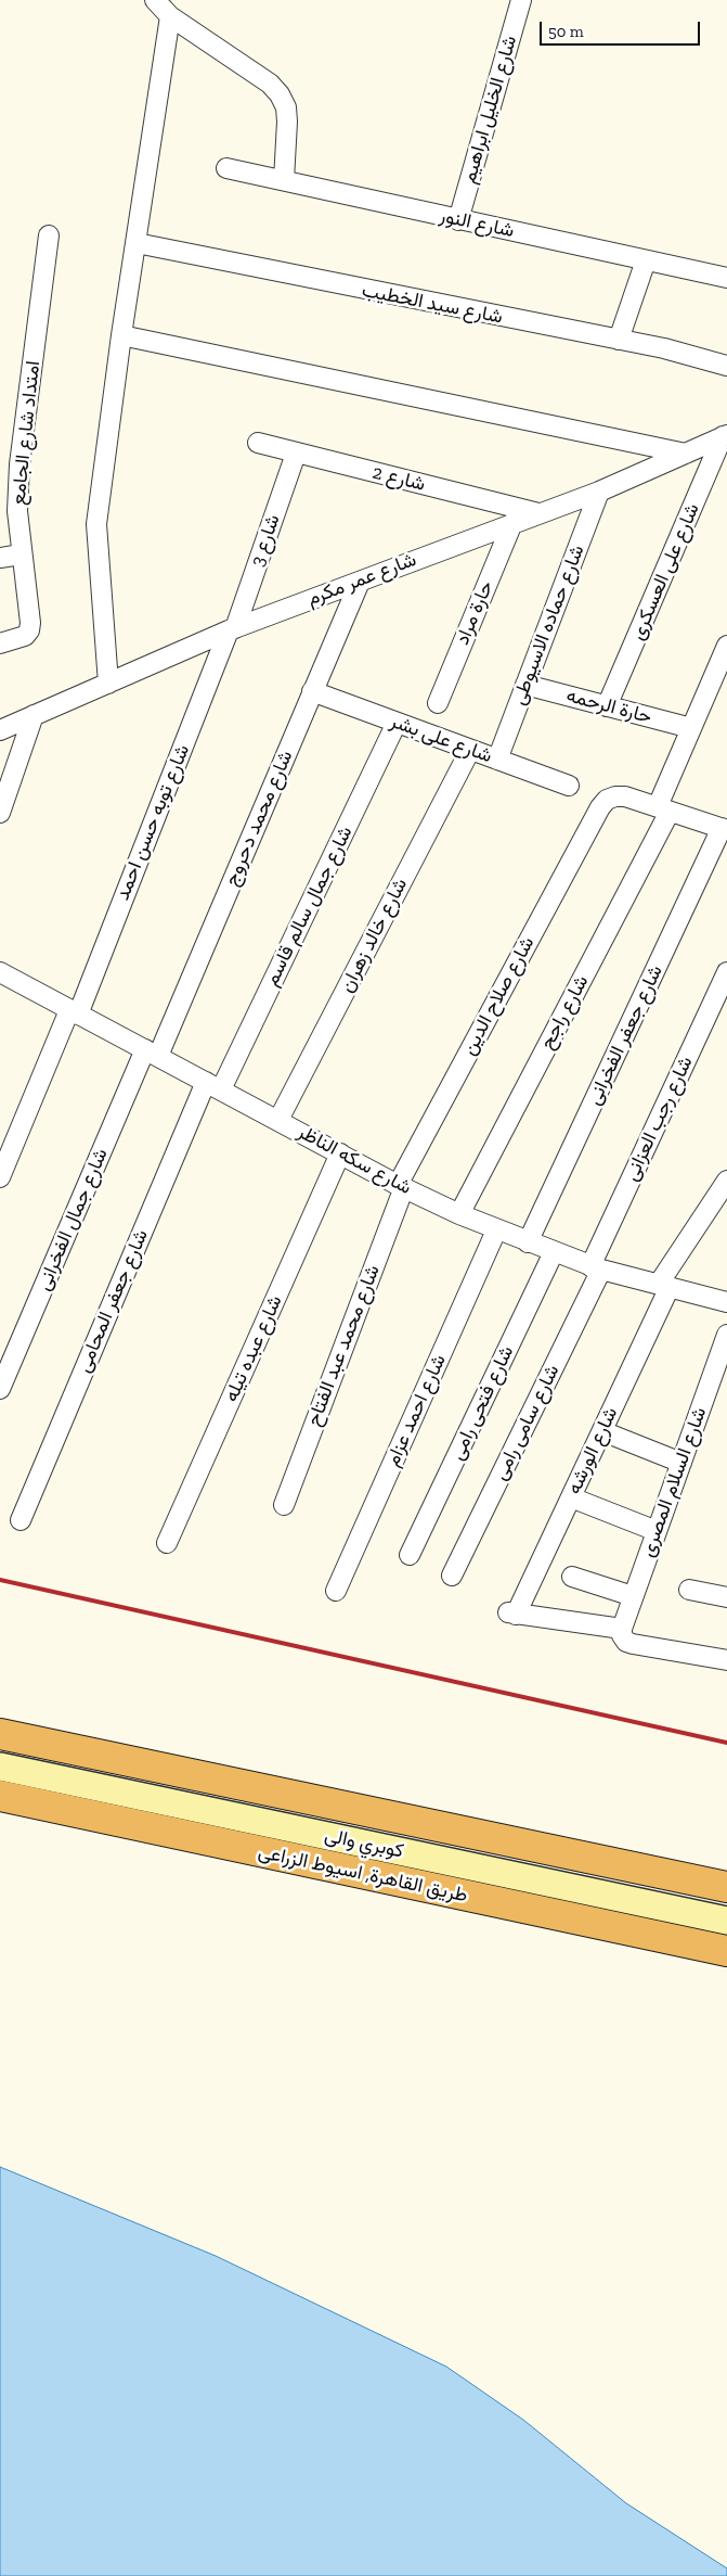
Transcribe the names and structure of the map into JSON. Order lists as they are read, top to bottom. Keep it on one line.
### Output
{"streets":{"highway":["طريق القاهرة, اسيوط الزراعى"],"main road":["كوبري والى"],"street":["شارع الخليل ابراهيم","شارع النور","شارع سيد الخطيب","امتداد شارع الجامع","شارع 2","شارع 3","شارع على العسكرى","شارع عمر مكرم","حارة مراد","شارع حماده الاسيوطى","حارة الرحمه","شارع على بشر","شارع محمد دحروج","شارع توبه حسن احمد","شارع جمال سالم قاسم","شارع خالد زهران","شارع صلاح الدين","شارع راجح","شارع جعفر الفخرانى","شارع رجب العزانى","شارع سكه الناظر","شارع جمال الفخرانى","شارع جعفر المحامى","شارع محمد عبد الفتاح","شارع عبده تيله","شارع فتحى رامى","شارع احمد عزام","شارع سامى رامى","شارع الورشه","شارع السلام المصرى"]},"crossings":[["شارع الخليل ابراهيم","شارع النور"],["شارع 2","شارع 3"],["شارع 2","شارع عمر مكرم"],["شارع 3","شارع عمر مكرم"],["شارع 3","شارع توبه حسن احمد"],["شارع على العسكرى","شارع عمر مكرم"],["شارع على العسكرى","حارة الرحمه"],["شارع عمر مكرم","حارة مراد"],["شارع عمر مكرم","شارع حماده الاسيوطى"],["شارع عمر مكرم","شارع محمد دحروج"],["شارع عمر مكرم","شارع توبه حسن احمد"],["شارع حماده الاسيوطى","حارة الرحمه"],["شارع حماده الاسيوطى","شارع على بشر"],["حارة الرحمه","شارع راجح"],["شارع على بشر","شارع محمد دحروج"],["شارع على بشر","شارع جمال سالم قاسم"],["شارع على بشر","شارع خالد زهران"],["شارع محمد دحروج","شارع سكه الناظر"],["شارع محمد دحروج","شارع جمال الفخرانى"],["شارع توبه حسن احمد","شارع سكه الناظر"],["شارع جمال سالم قاسم","شارع سكه الناظر"],["شارع جمال سالم قاسم","شارع جعفر المحامى"],["شارع خالد زهران","شارع سكه الناظر"],["شارع صلاح الدين","شارع راجح"],["شارع صلاح الدين","شارع سكه الناظر"],["شارع صلاح الدين","شارع محمد عبد الفتاح"],["شارع راجح","شارع سكه الناظر"],["شارع جعفر الفخرانى","شارع سكه الناظر"],["شارع رجب العزانى","شارع سكه الناظر"],["شارع رجب العزانى","شارع سامى رامى"],["شارع سكه الناظر","شارع جمال الفخرانى"],["شارع سكه الناظر","شارع جعفر المحامى"],["شارع سكه الناظر","شارع محمد عبد الفتاح"],["شارع سكه الناظر","شارع عبده تيله"],["شارع سكه الناظر","شارع فتحى رامى"],["شارع سكه الناظر","شارع احمد عزام"],["شارع سكه الناظر","شارع سامى رامى"],["شارع سكه الناظر","شارع الورشه"],["شارع الورشه","شارع السلام المصرى"]],"scale_bar":"50 m"}
